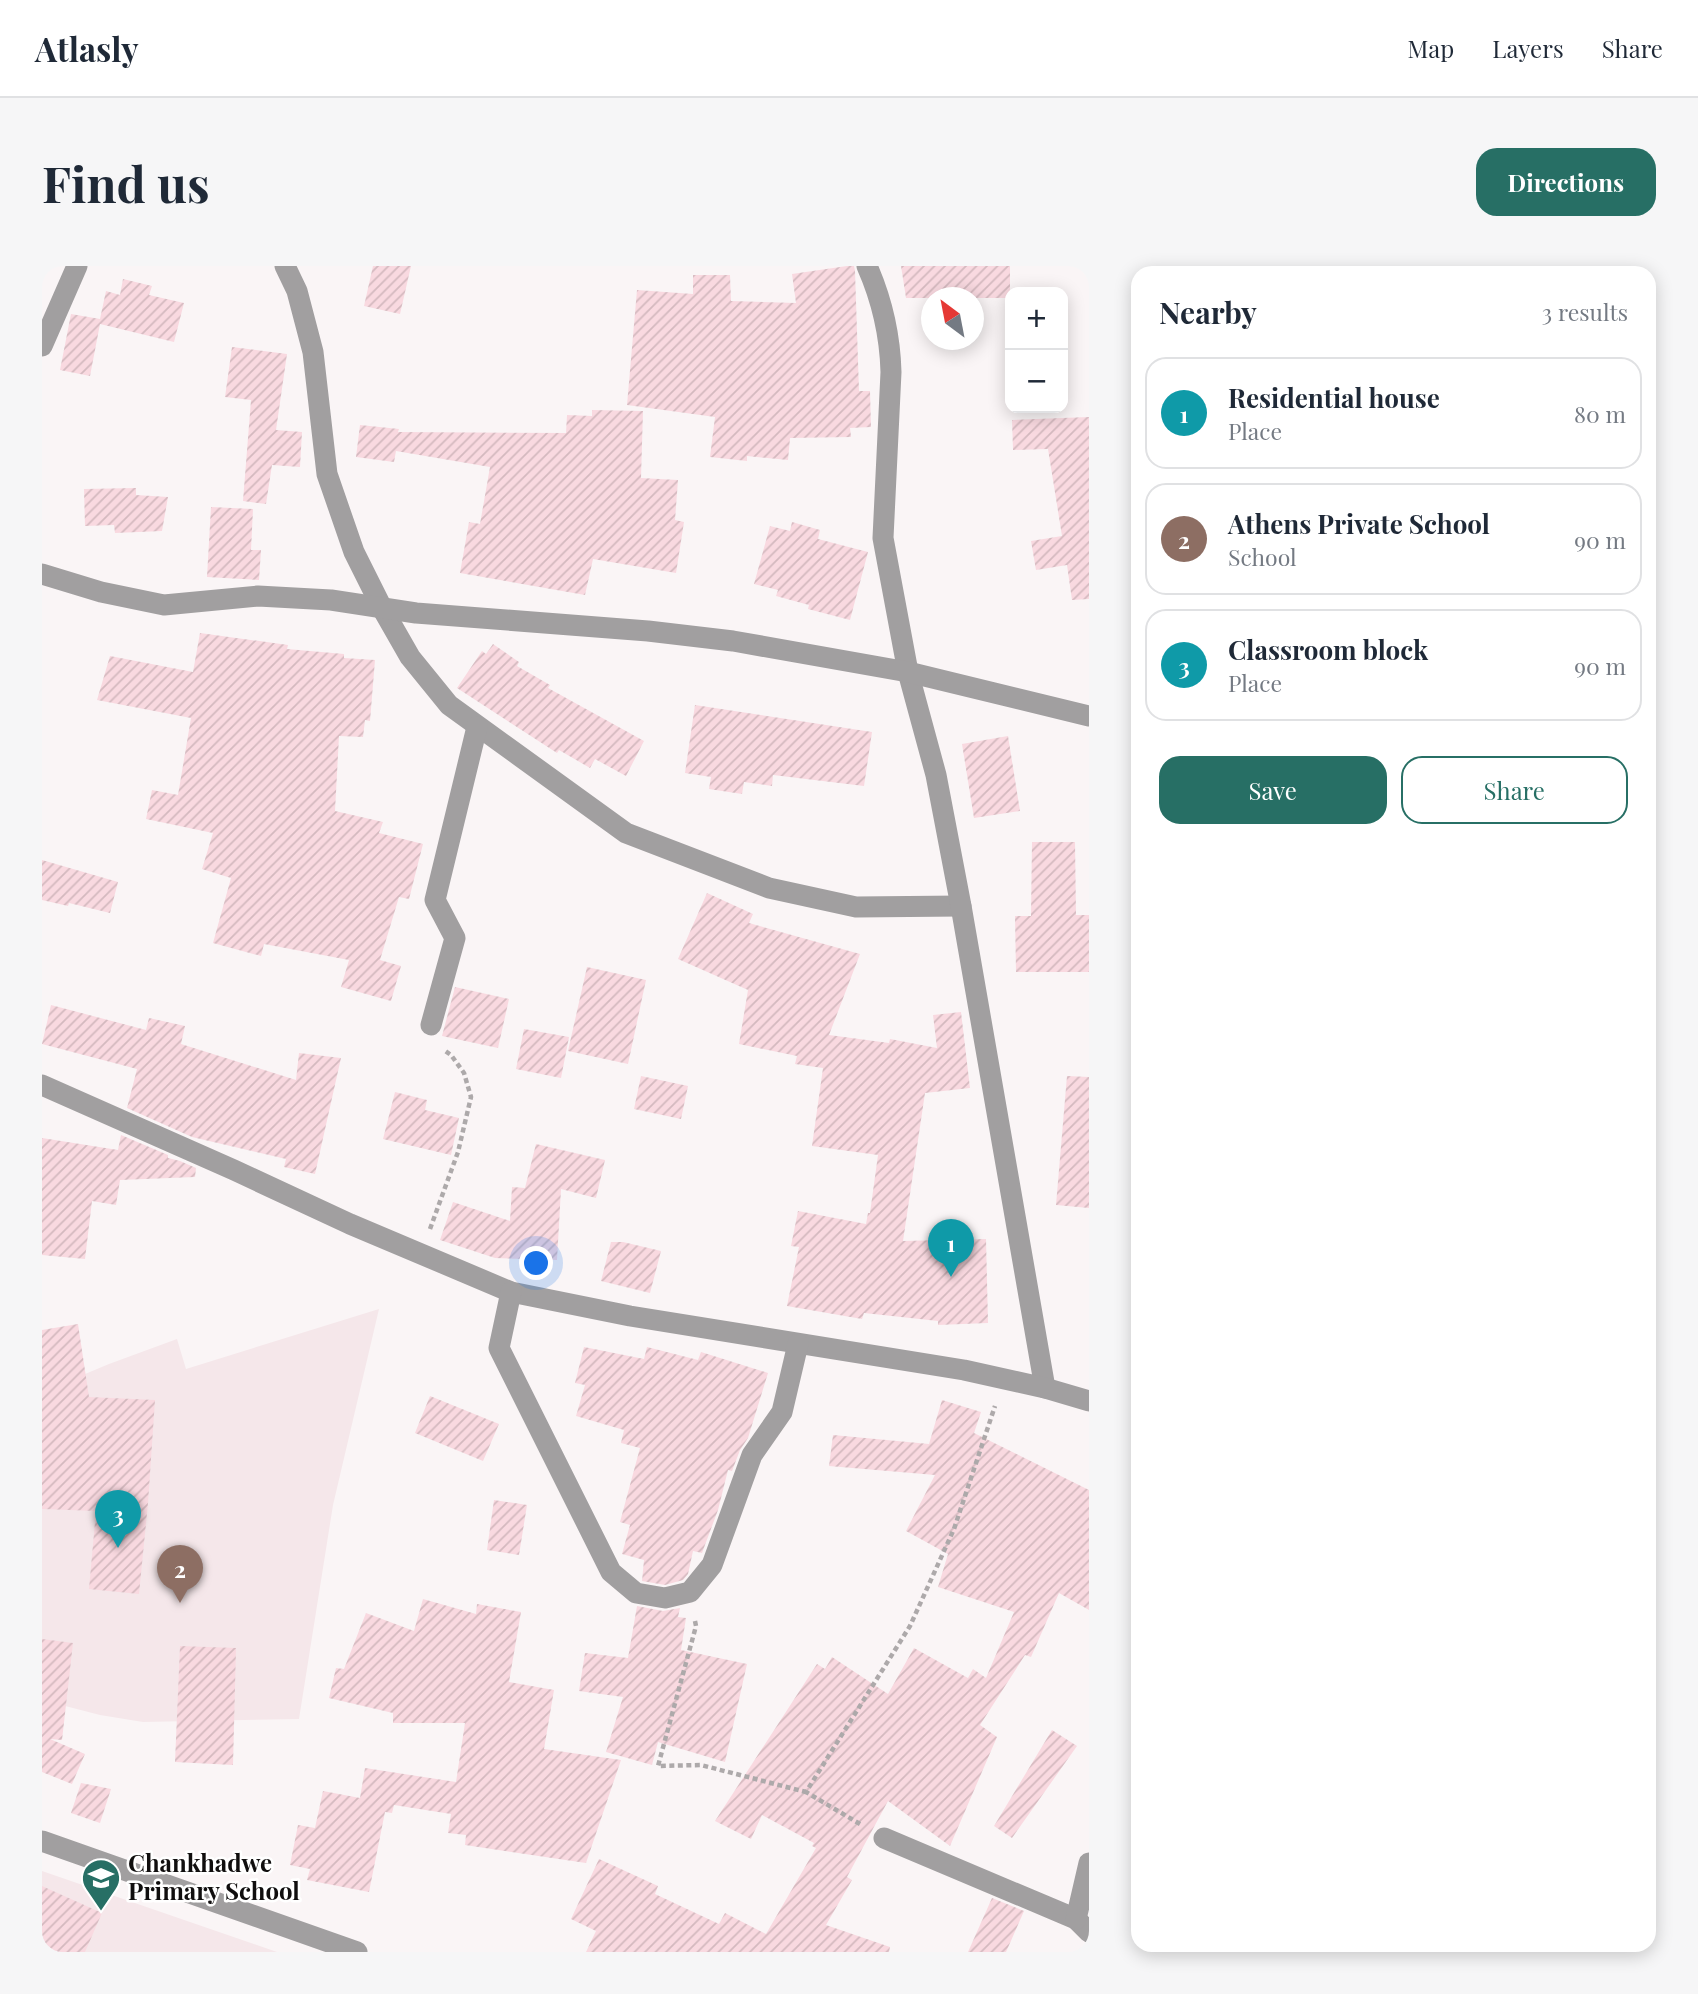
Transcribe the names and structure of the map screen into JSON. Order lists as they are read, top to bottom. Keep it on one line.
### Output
{"places":{"school or university":["Chankhadwe Primary School"]},"north":"top left","page":{"header":"Atlasly","nav":["Map","Layers","Share"],"buttons":["Directions",["Save","Share"]],"title":"Find us","heading":["Nearby","3 results"],"map_buttons":["+","−"],"list":[{"mark":"1","name":"Residential house","note":"Place","value":"80 m"},{"mark":"2","name":"Athens Private School","note":"School","value":"90 m"},{"mark":"3","name":"Classroom block","note":"Place","value":"90 m"}],"pins":["1","3","2"]}}
